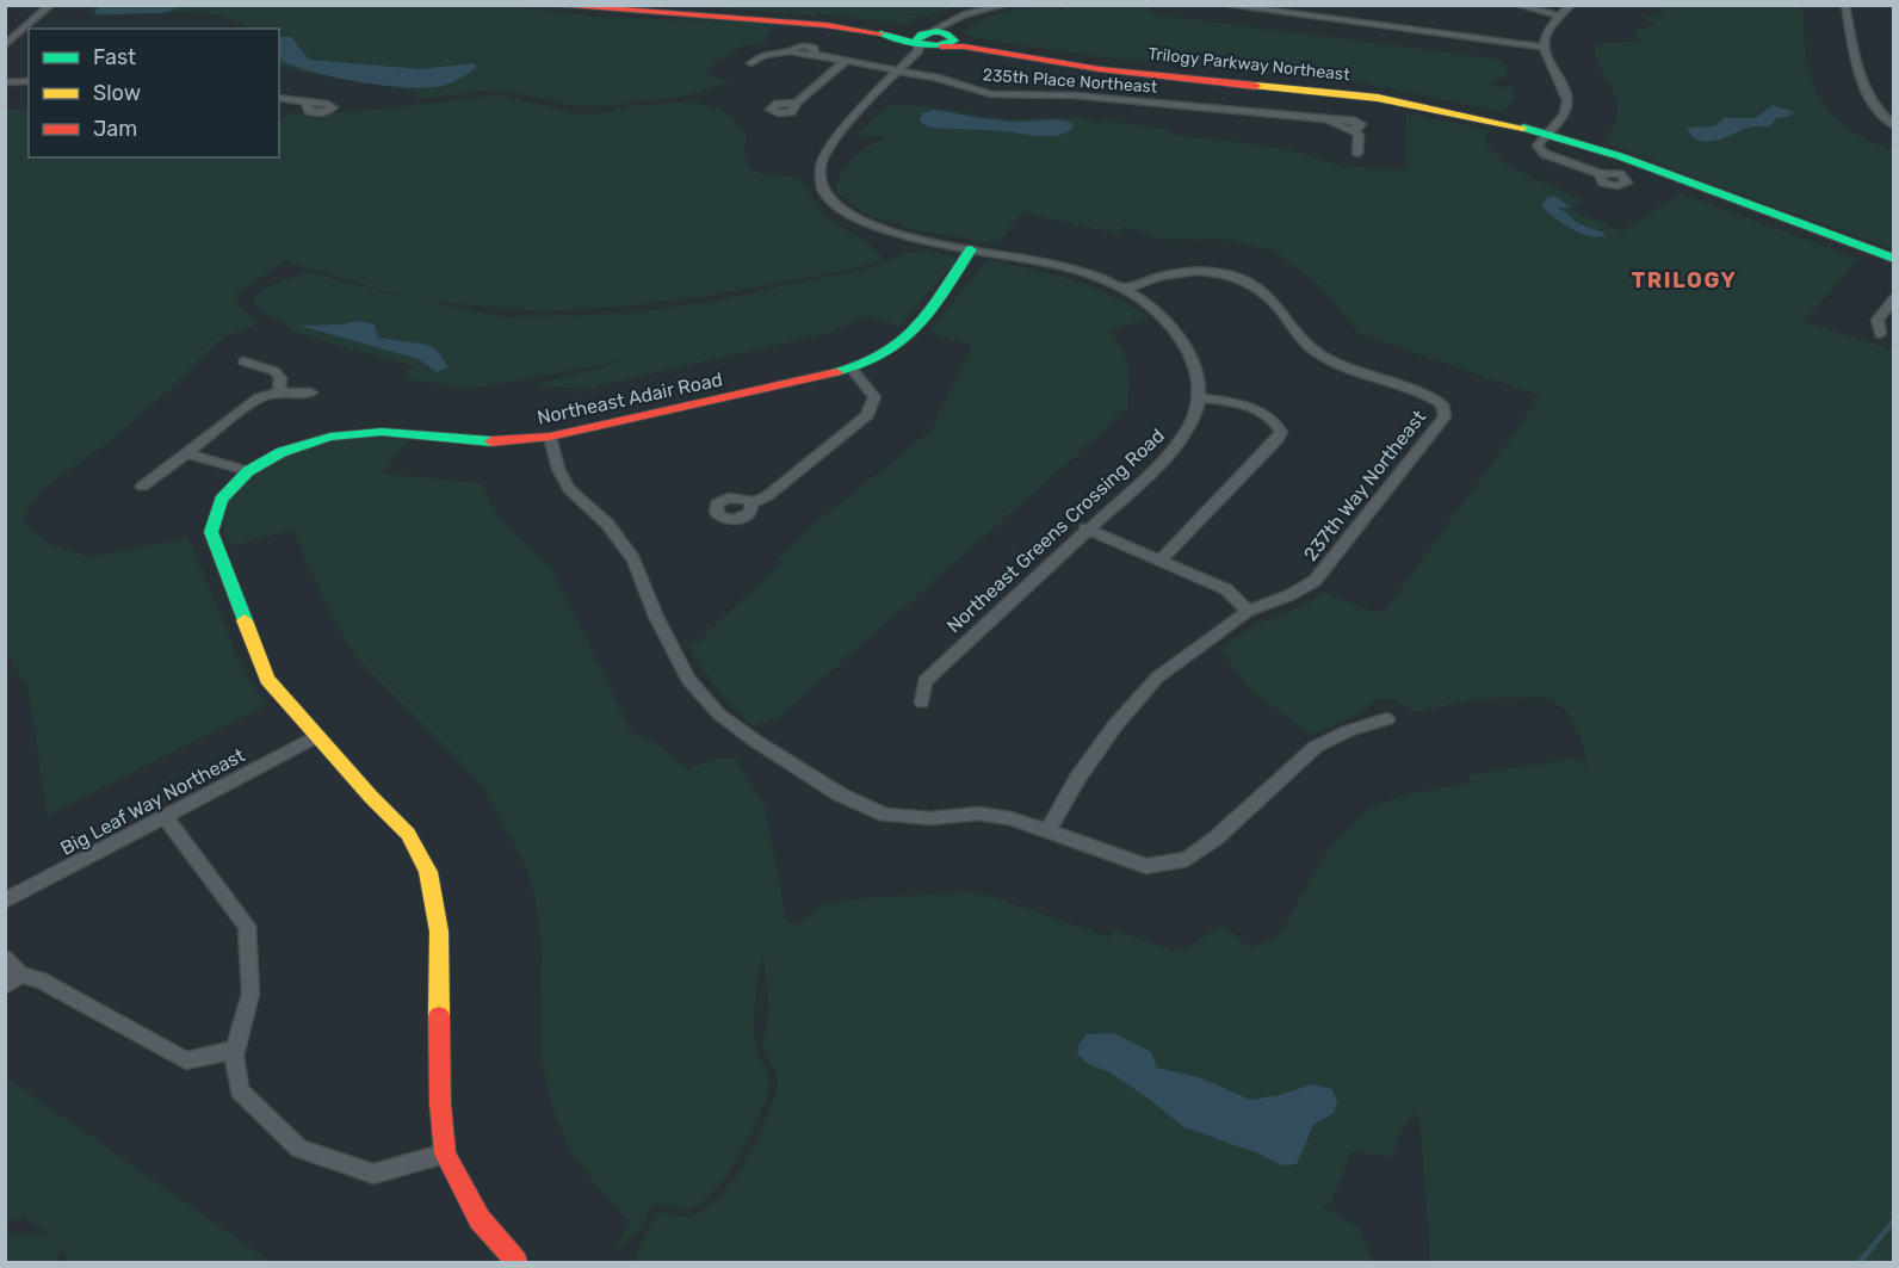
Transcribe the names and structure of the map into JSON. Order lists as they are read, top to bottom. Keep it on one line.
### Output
{"streets":{"street":["Trilogy Parkway Northeast","235th Place Northeast","Northeast Adair Road","237th Way Northeast","Northeast Greens Crossing Road","Big Leaf Way Northeast"]},"crossings":[["Northeast Adair Road","Big Leaf Way Northeast"]],"districts":["TRILOGY"],"legend":["Fast","Slow","Jam"]}
